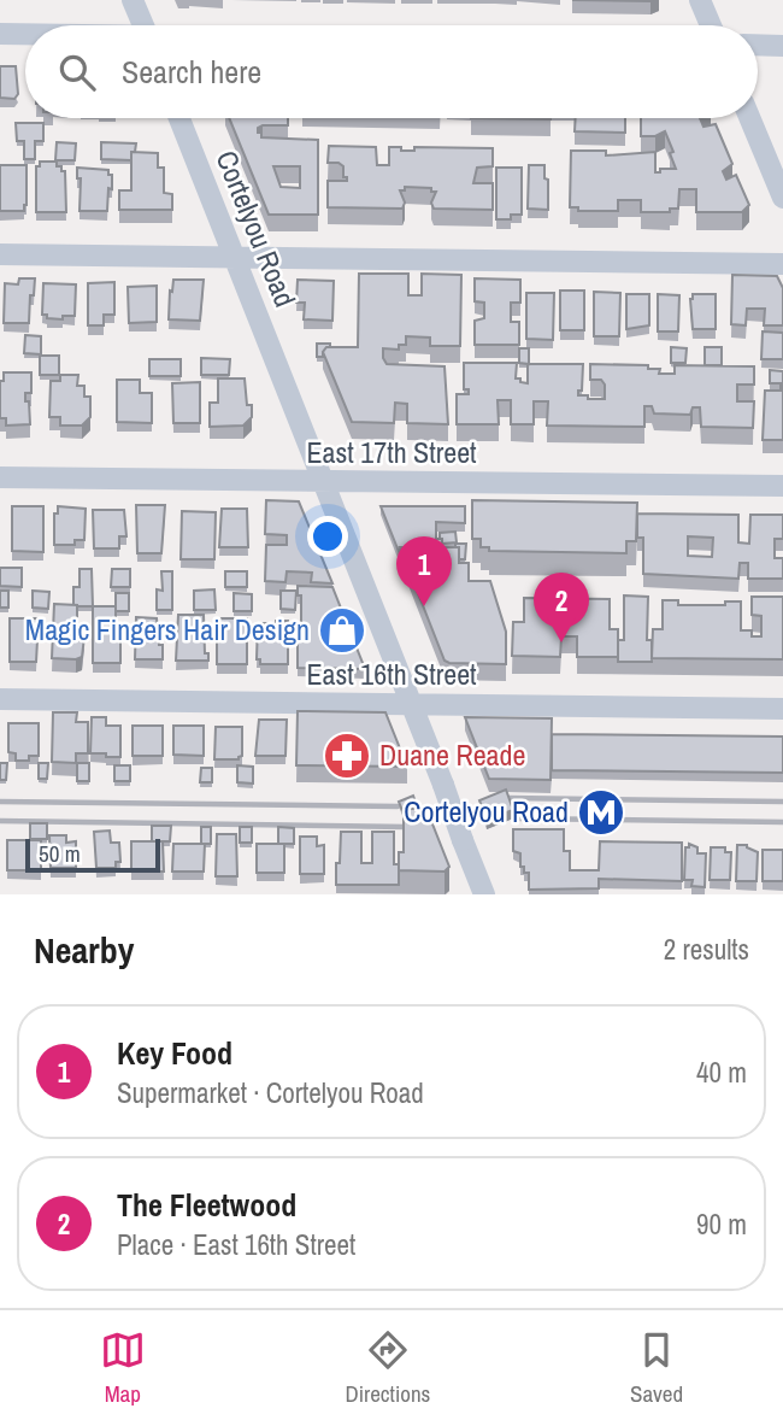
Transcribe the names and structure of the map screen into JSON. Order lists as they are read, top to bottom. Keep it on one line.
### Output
{"streets":{"street":["Cortelyou Road","East 17th Street","East 16th Street"]},"crossings":[["Cortelyou Road","East 17th Street"],["Cortelyou Road","East 16th Street"]],"places":{"shop":["Magic Fingers Hair Design"],"pharmacy":["Duane Reade"],"metro station":["Cortelyou Road"]},"scale_bar":"50 m","page":{"search":"Search here","pins":["1","2"],"scale":"50 m","heading":["Nearby","2 results"],"list":[{"mark":"1","name":"Key Food","note":"Supermarket · Cortelyou Road","value":"40 m"},{"mark":"2","name":"The Fleetwood","note":"Place · East 16th Street","value":"90 m"}],"nav":["Map","Directions","Saved"]}}
